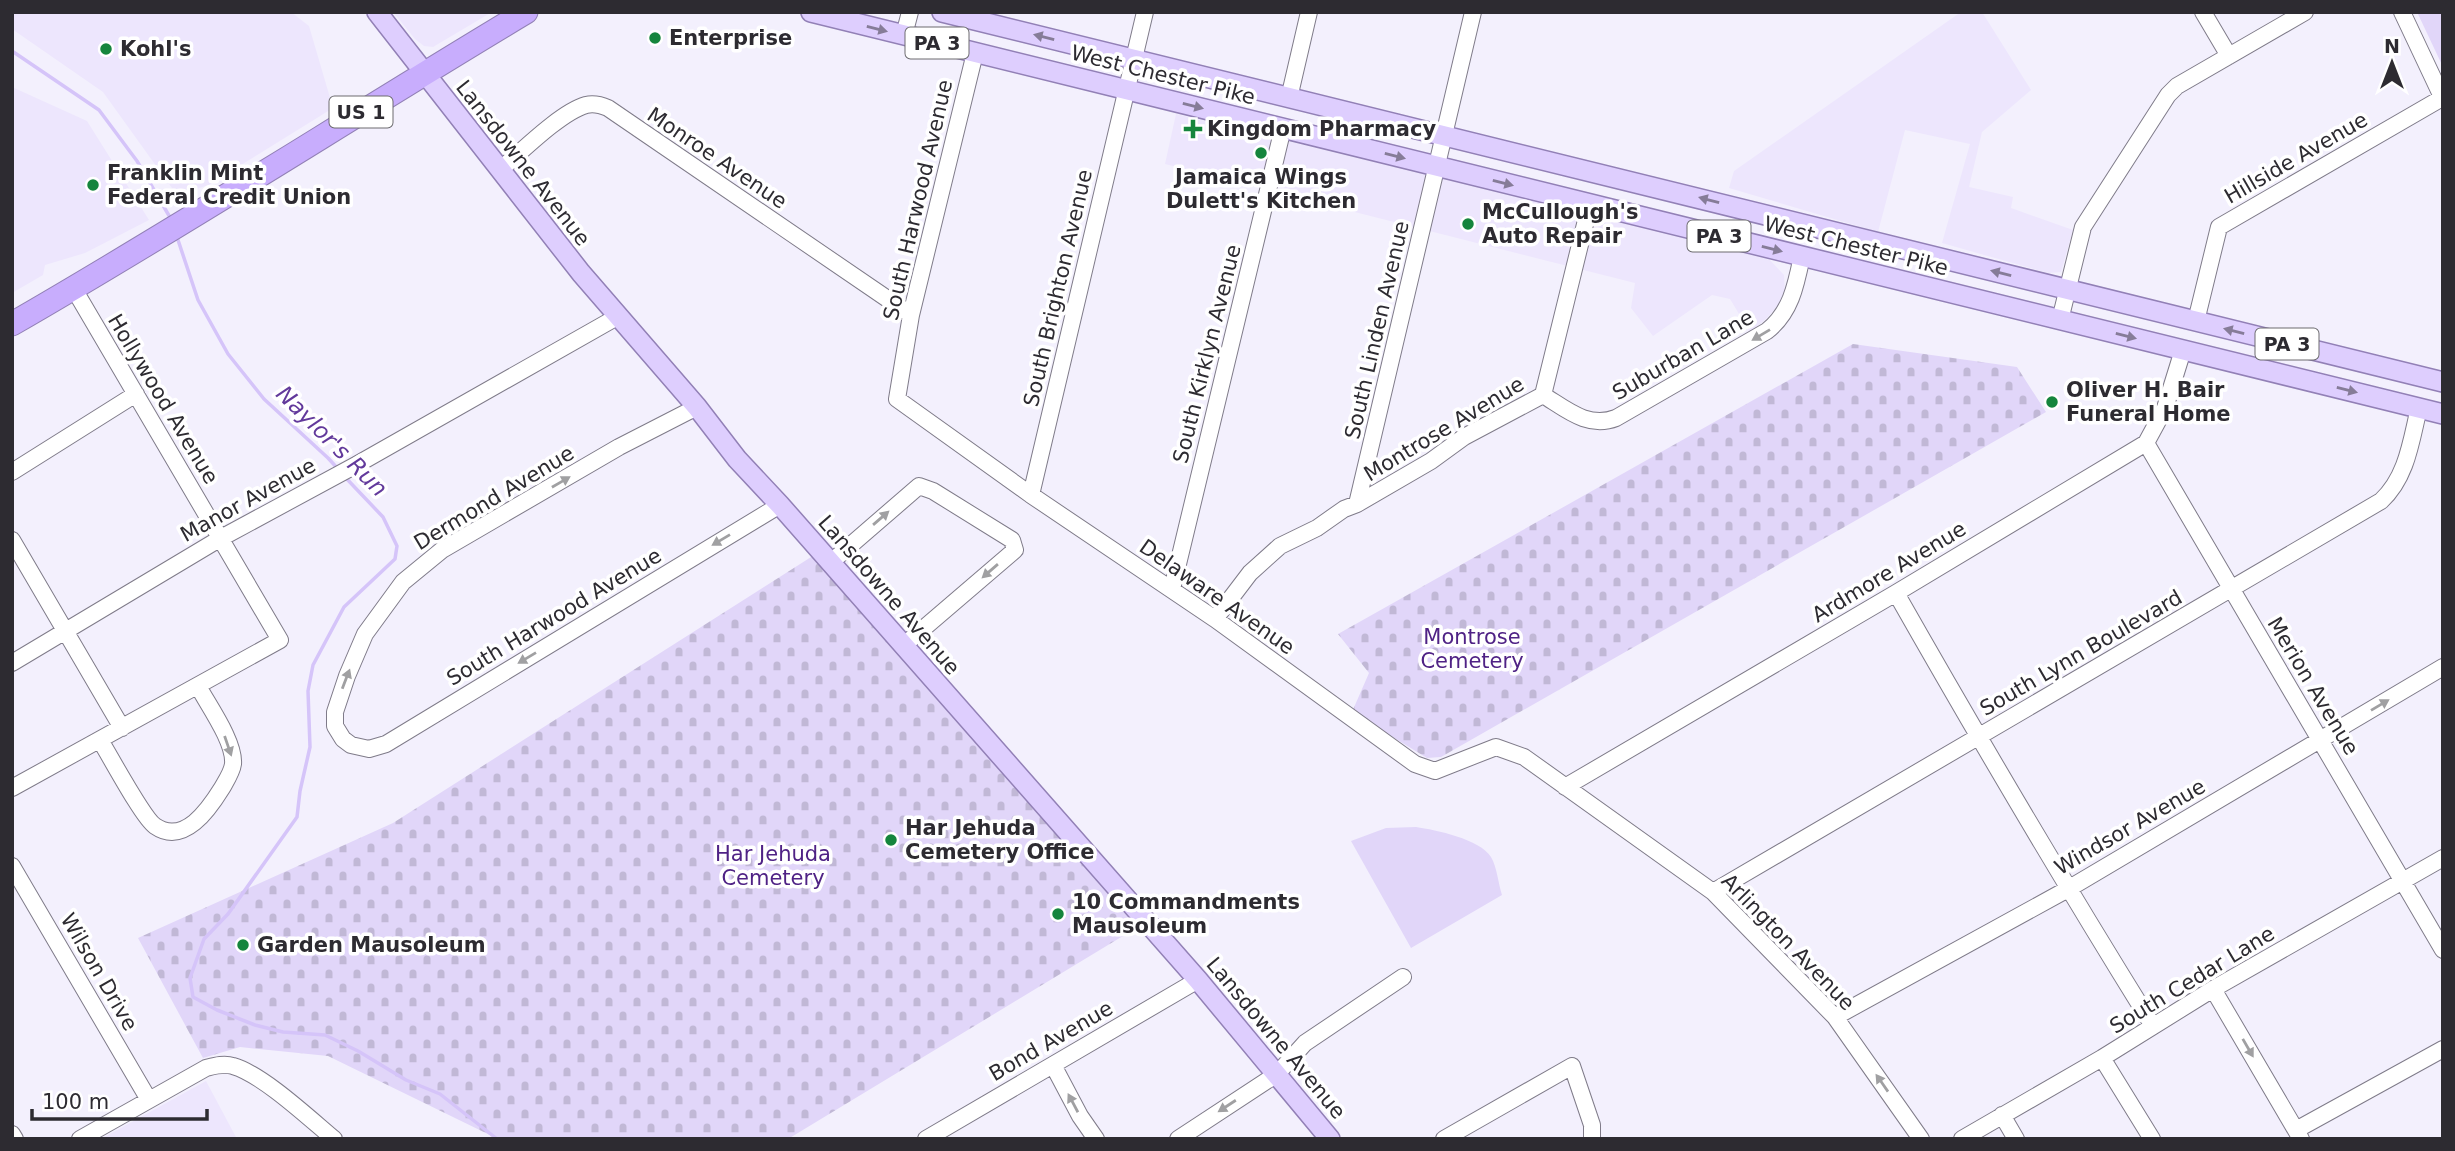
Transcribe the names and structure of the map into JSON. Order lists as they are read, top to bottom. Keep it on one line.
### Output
{"streets":{"highway":["US 1"],"main road":["PA 3","West Chester Pike","Lansdowne Avenue"],"street":["Monroe Avenue","Hillside Avenue","South Harwood Avenue","South Brighton Avenue","South Linden Avenue","South Kirklyn Avenue","Suburban Lane","Hollywood Avenue","Montrose Avenue","Dermond Avenue","Manor Avenue","Ardmore Avenue","Delaware Avenue","South Lynn Boulevard","Merion Avenue","Windsor Avenue","Arlington Avenue","Wilson Drive","South Cedar Lane","Bond Avenue"]},"crossings":[["West Chester Pike","Hillside Avenue"],["West Chester Pike","South Harwood Avenue"],["West Chester Pike","South Brighton Avenue"],["West Chester Pike","South Linden Avenue"],["West Chester Pike","South Kirklyn Avenue"],["West Chester Pike","Suburban Lane"],["West Chester Pike","Montrose Avenue"],["West Chester Pike","South Lynn Boulevard"],["US 1","Lansdowne Avenue"],["US 1","Hollywood Avenue"],["Monroe Avenue","Lansdowne Avenue"],["Monroe Avenue","South Harwood Avenue"],["Lansdowne Avenue","South Harwood Avenue"],["Lansdowne Avenue","Dermond Avenue"],["Lansdowne Avenue","Manor Avenue"],["Lansdowne Avenue","Bond Avenue"],["South Harwood Avenue","Dermond Avenue"],["South Harwood Avenue","Delaware Avenue"],["South Brighton Avenue","Delaware Avenue"],["South Linden Avenue","Montrose Avenue"],["South Kirklyn Avenue","Delaware Avenue"],["Suburban Lane","Montrose Avenue"],["Hollywood Avenue","Manor Avenue"],["Montrose Avenue","Delaware Avenue"],["Ardmore Avenue","Merion Avenue"],["Ardmore Avenue","Arlington Avenue"],["Delaware Avenue","Arlington Avenue"],["South Lynn Boulevard","Merion Avenue"],["South Lynn Boulevard","Arlington Avenue"],["Merion Avenue","Windsor Avenue"],["Merion Avenue","South Cedar Lane"],["Windsor Avenue","Arlington Avenue"]],"one_way":["South Harwood Avenue","Suburban Lane","Dermond Avenue"],"water":["Naylor's Run"],"parks":["Montrose Cemetery","Har Jehuda Cemetery"],"places":{"other":["Enterprise","Kohl's","Jamaica Wings Dulett's Kitchen","Franklin Mint Federal Credit Union","McCullough's Auto Repair","Oliver H. Bair Funeral Home","Har Jehuda Cemetery Office","10 Commandments Mausoleum","Garden Mausoleum"],"health":["Kingdom Pharmacy"]},"scale_bar":"100 m","north":"top"}
